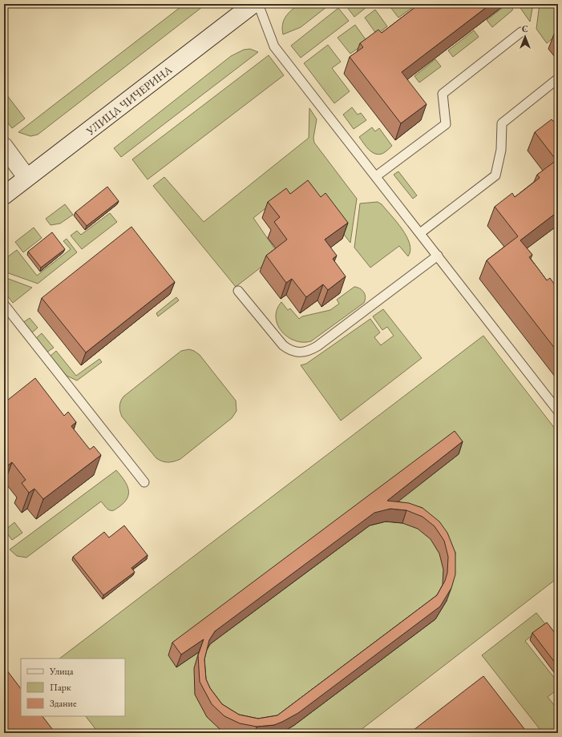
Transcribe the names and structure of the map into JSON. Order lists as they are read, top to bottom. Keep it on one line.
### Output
{"streets":{"main road":["УЛИЦА ЧИЧЕРИНА"]},"legend":["Улица","Парк","Здание"],"north":"top"}
